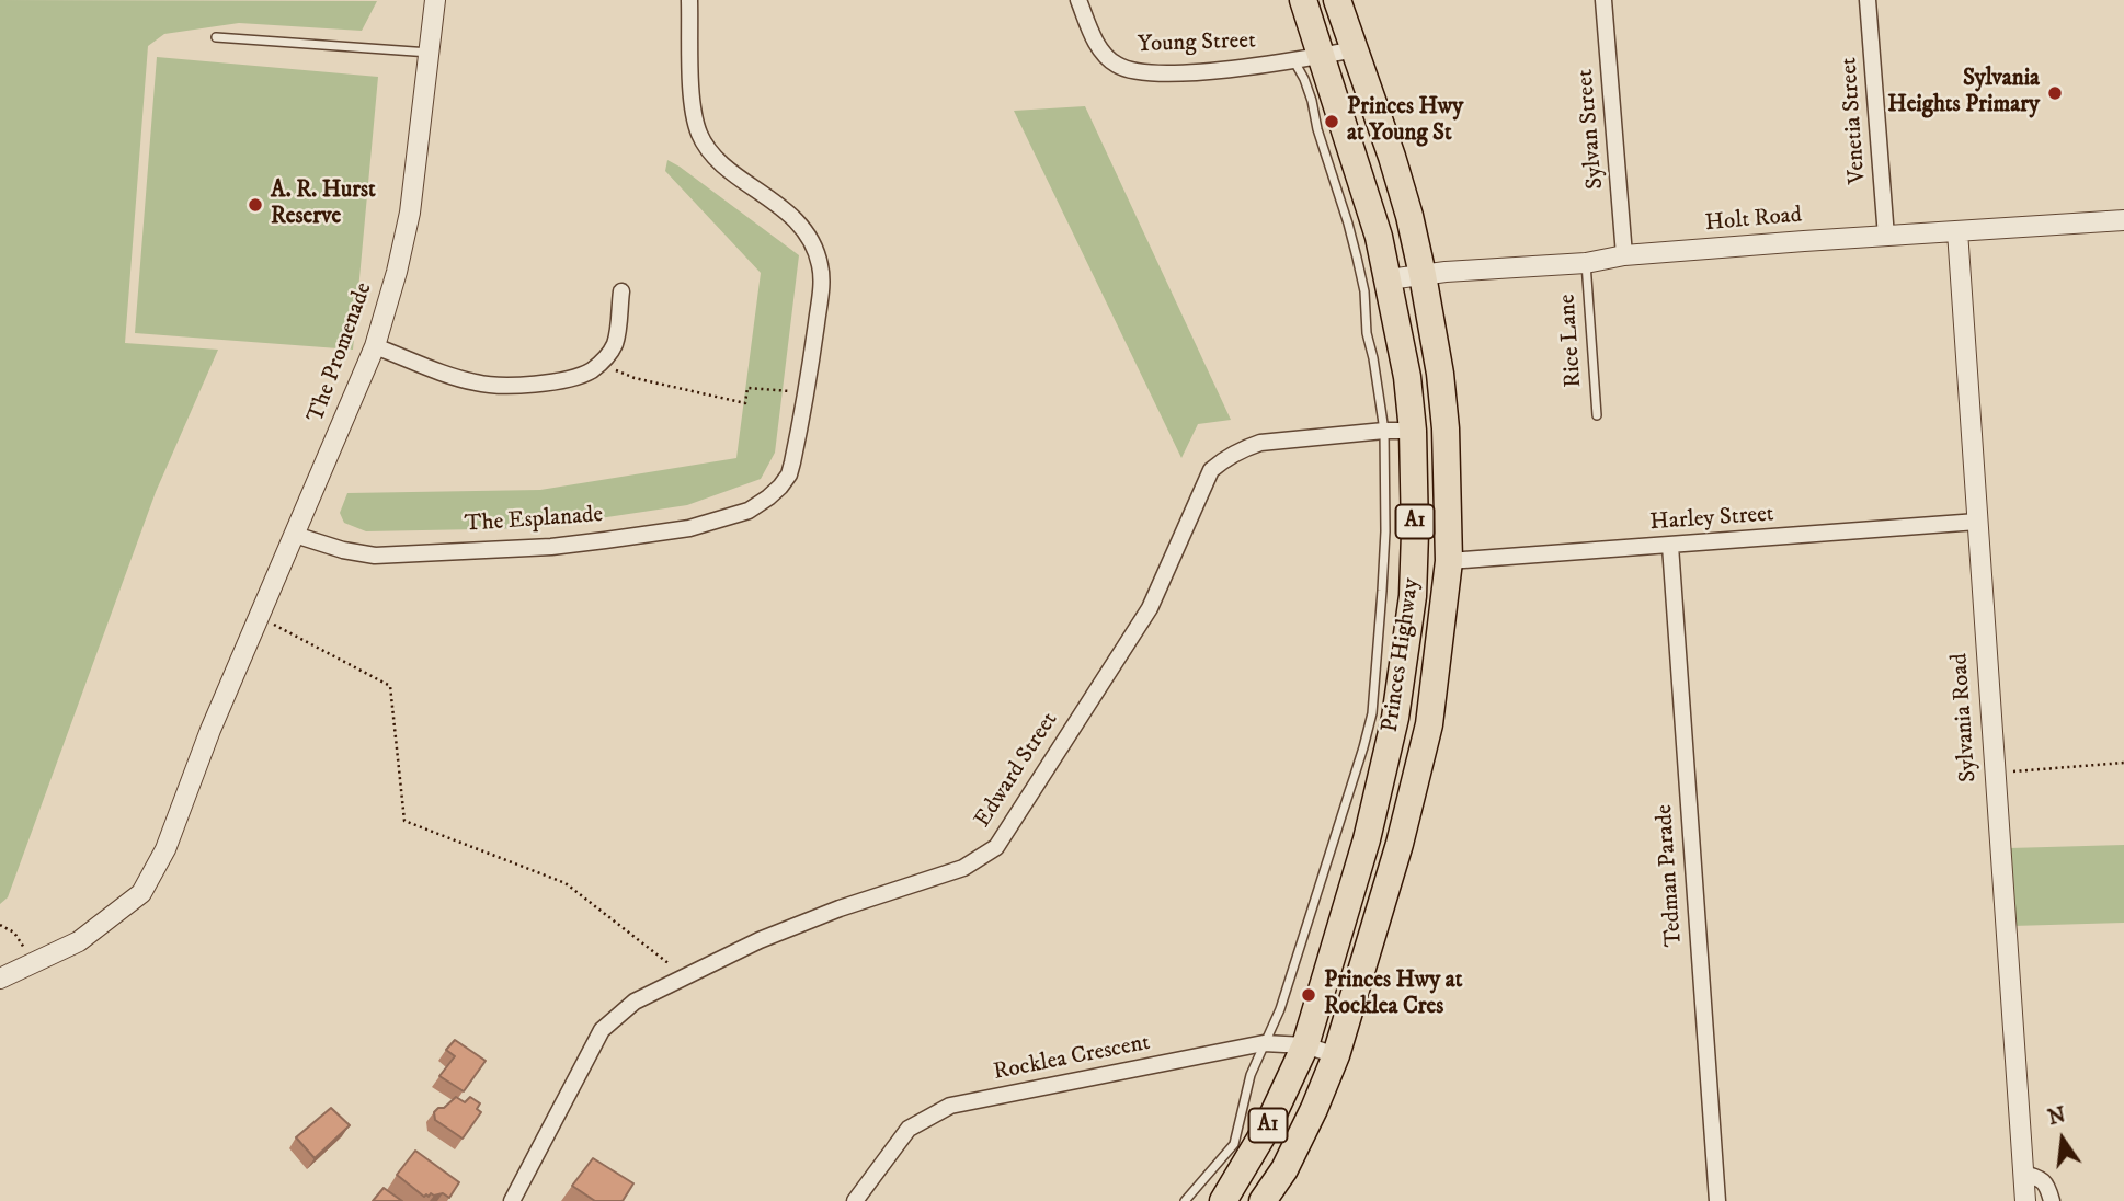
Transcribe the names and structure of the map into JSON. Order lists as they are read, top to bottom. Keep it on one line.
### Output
{"streets":{"highway":["A1","Princes Highway"],"street":["Young Street","Venetia Street","Sylvan Street","Holt Road","The Promenade","Harley Street","The Esplanade","Sylvania Road","Edward Street","Tedman Parade","Rocklea Crescent"],"lane":["Rice Lane"]},"crossings":[["Young Street","Princes Highway"],["Venetia Street","Holt Road"],["Sylvan Street","Holt Road"],["Holt Road","Rice Lane"],["Holt Road","Princes Highway"],["Holt Road","Sylvania Road"],["The Promenade","The Esplanade"],["Harley Street","Princes Highway"],["Harley Street","Sylvania Road"],["Harley Street","Tedman Parade"],["Princes Highway","Edward Street"],["Princes Highway","Rocklea Crescent"]],"places":["Sylvania Heights Primary","Princes Hwy at Young St","A. R. Hurst Reserve","Princes Hwy at Rocklea Cres"],"north":"top"}
